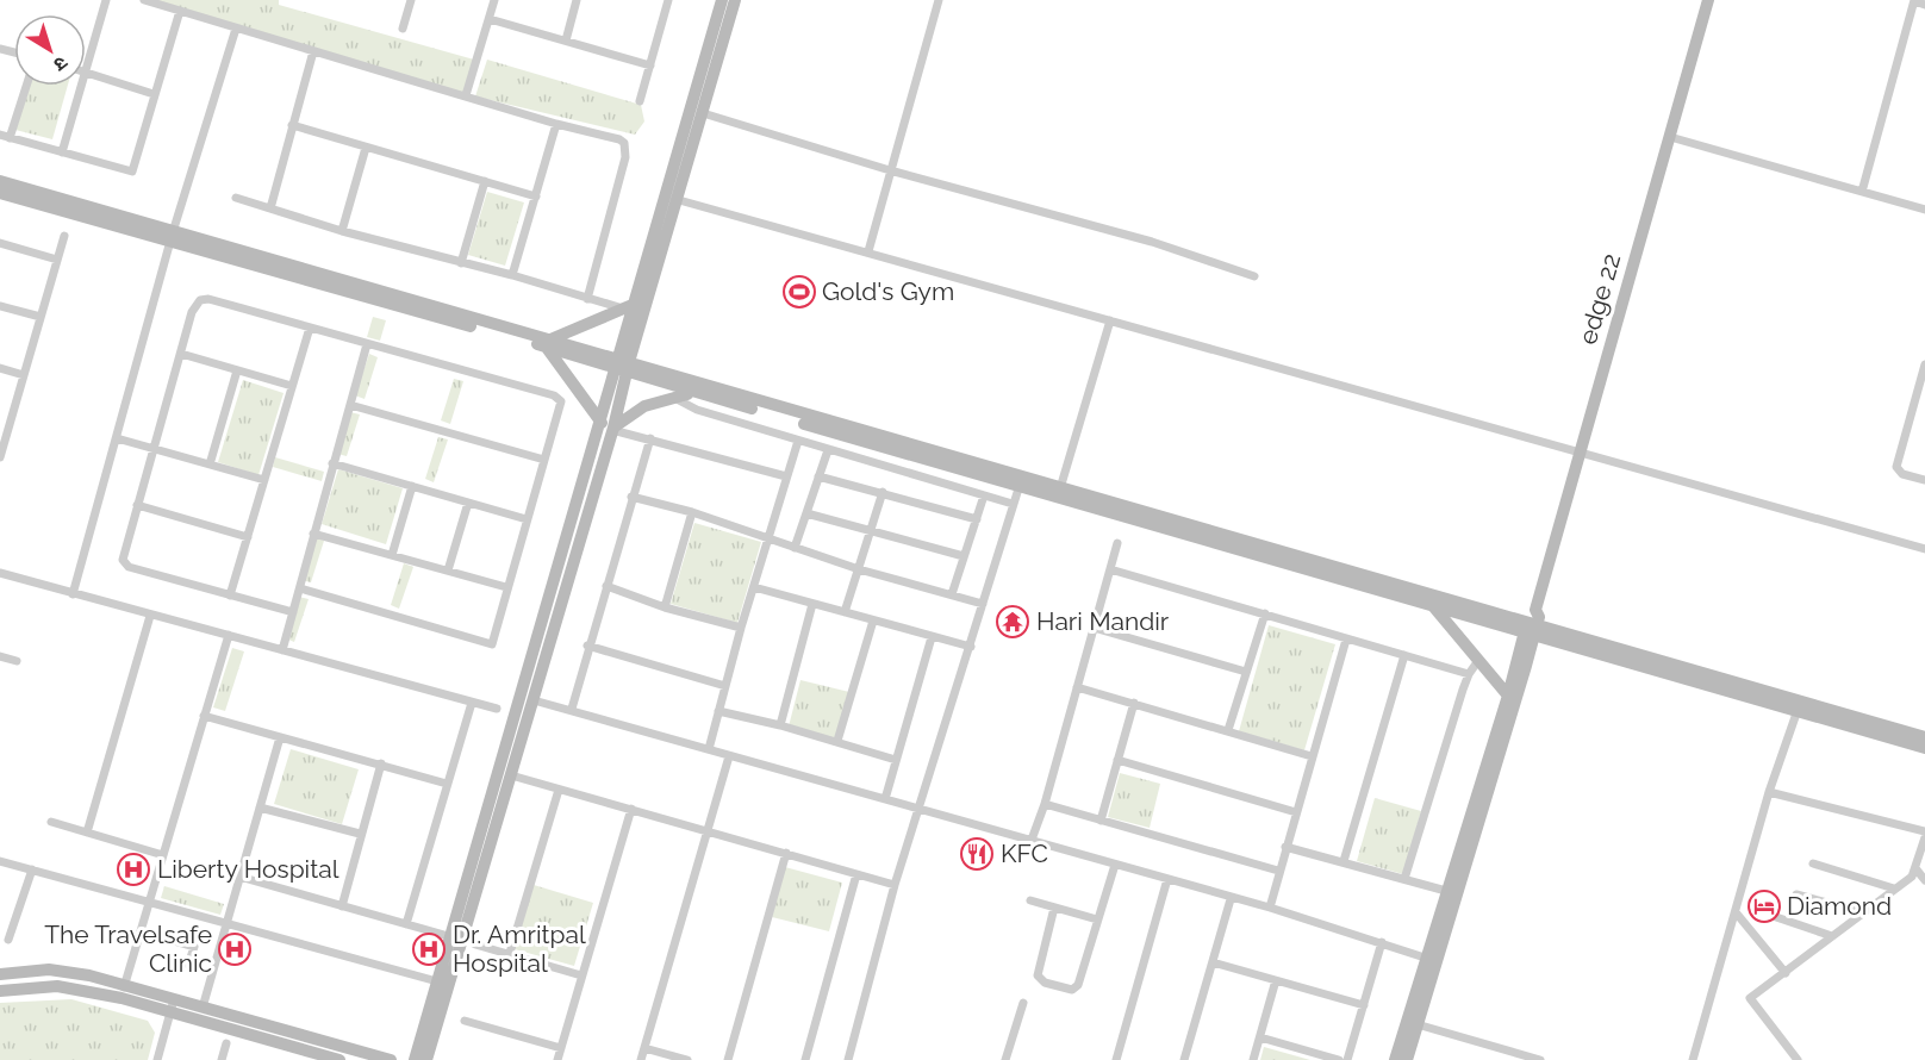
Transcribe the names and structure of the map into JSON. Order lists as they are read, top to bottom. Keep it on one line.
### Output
{"streets":{"main road":["edge 22"]},"places":{"sports":["Gold's Gym"],"temple":["Hari Mandir"],"restaurant":["KFC"],"hospital":["Liberty Hospital","The Travelsafe Clinic","Dr. Amritpal Hospital"],"hotel":["Diamond"]},"north":"bottom right"}
